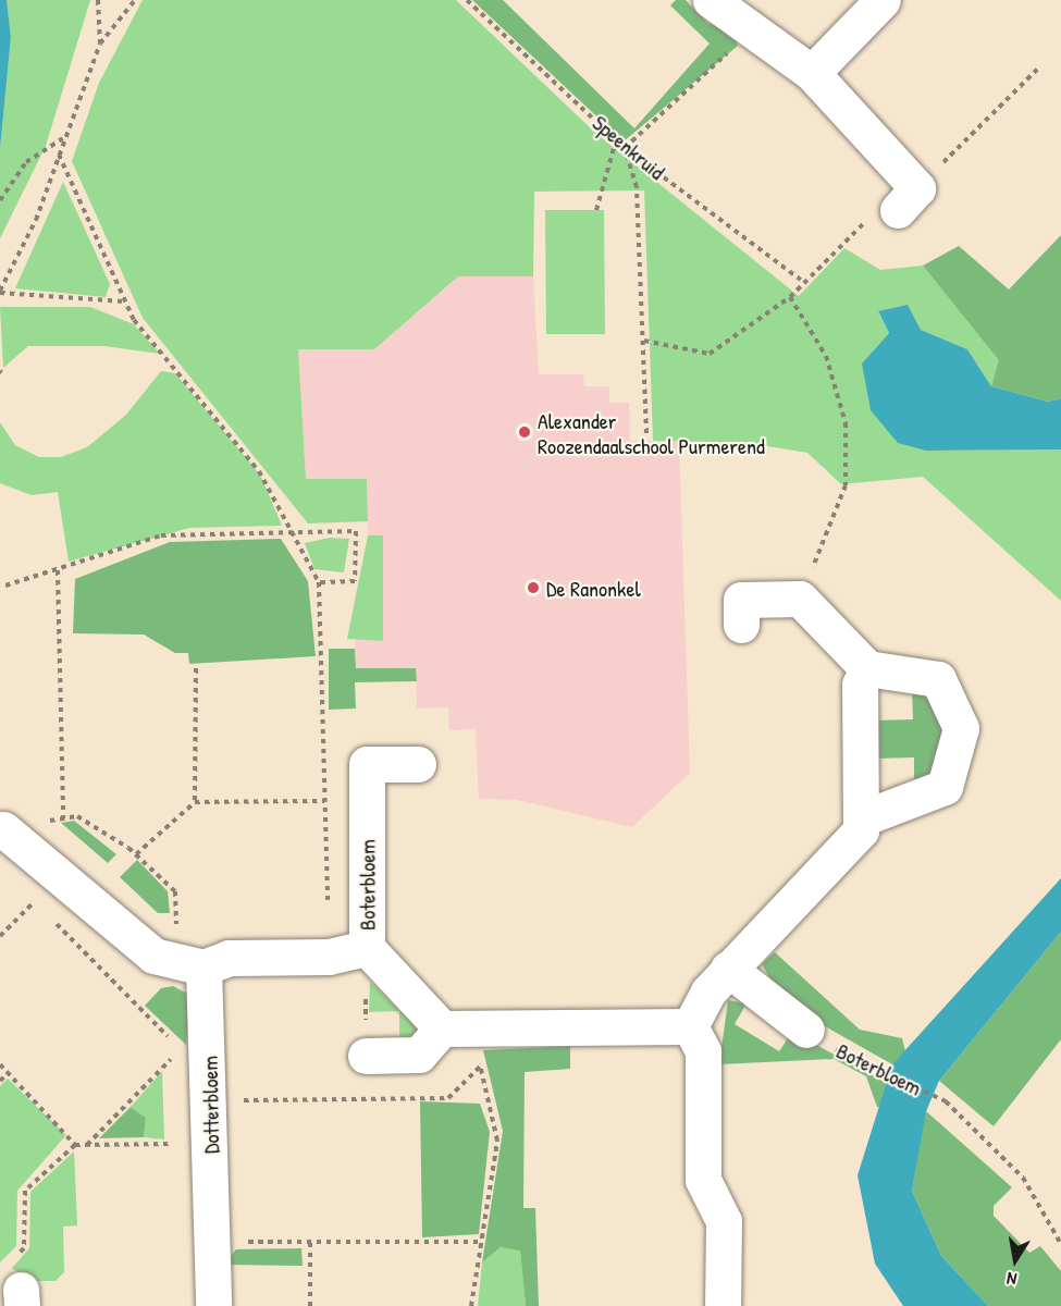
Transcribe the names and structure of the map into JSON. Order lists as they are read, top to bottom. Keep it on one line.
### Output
{"streets":{"street":["Boterbloem","Dotterbloem"],"path":["Speenkruid"]},"places":["Alexander Roozendaalschool Purmerend","De Ranonkel"],"north":"bottom"}
